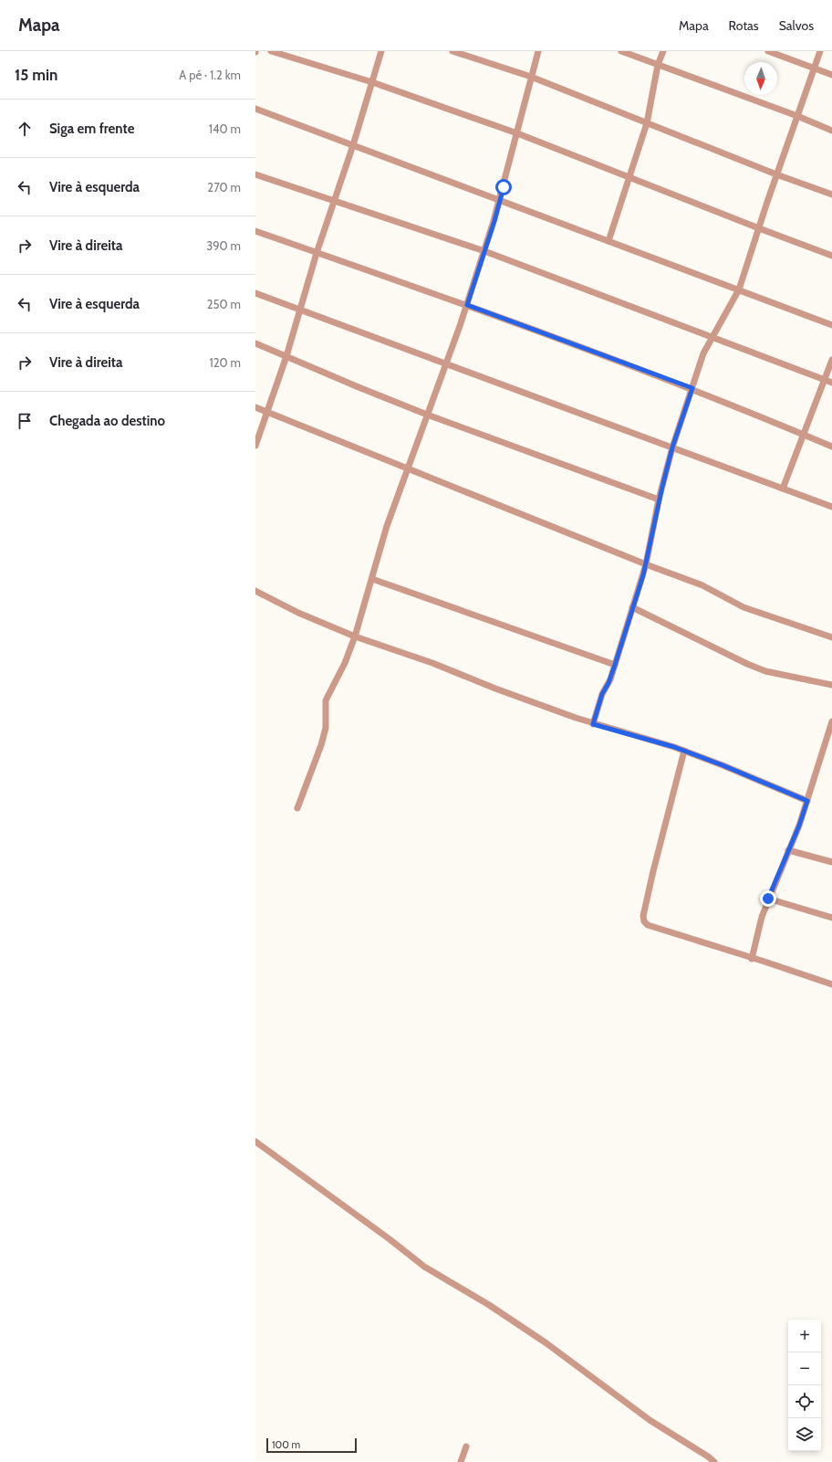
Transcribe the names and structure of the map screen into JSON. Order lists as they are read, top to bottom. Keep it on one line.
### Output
{"scale_bar":"100 m","north":"bottom","page":{"header":"Mapa","nav":["Mapa","Rotas","Salvos"],"heading":["15 min","A pé · 1.2 km"],"list":[["Siga em frente","140 m"],["Vire à esquerda","270 m"],["Vire à direita","390 m"],["Vire à esquerda","250 m"],["Vire à direita","120 m"],"Chegada ao destino"],"map_buttons":["+","−"],"scale":"100 m"}}
